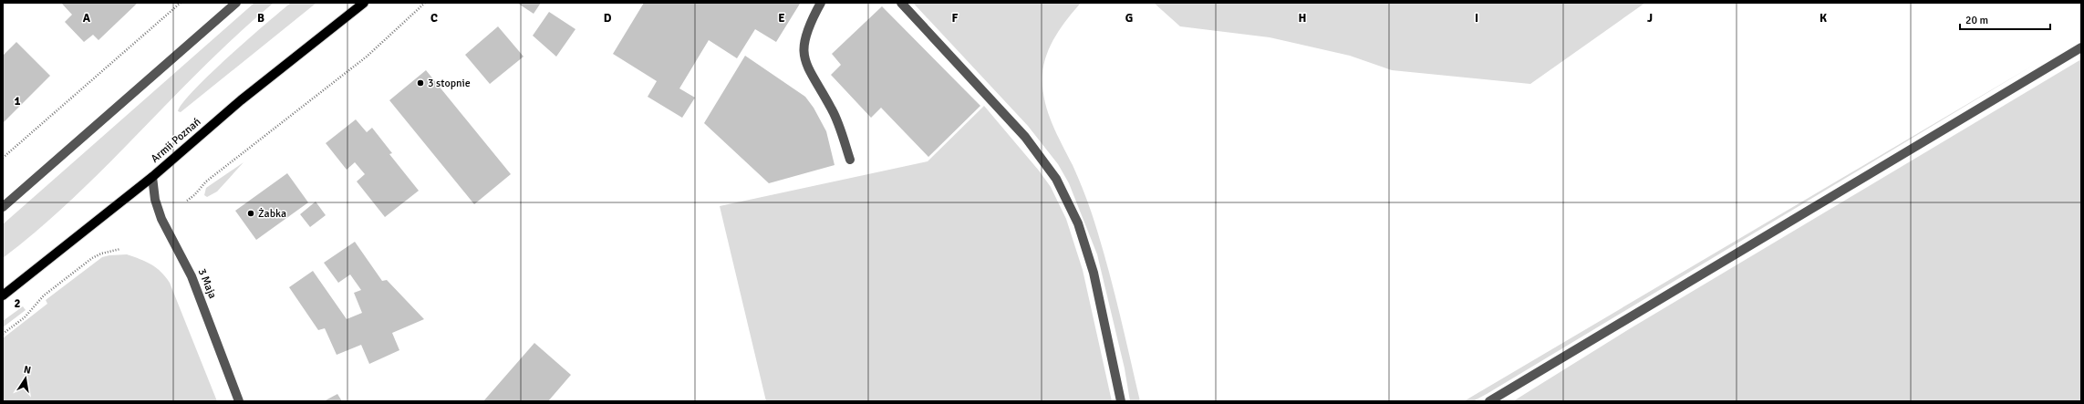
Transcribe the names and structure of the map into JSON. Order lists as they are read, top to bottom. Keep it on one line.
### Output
{"streets":{"main road":["Armii Poznań"],"street":["3 Maja"]},"crossings":[["Armii Poznań","3 Maja"]],"places":["3 stopnie","Żabka"],"scale_bar":"20 m","north":"top","grid":{"columns":["A","B","C","D","E","F","G","H","I","J","K"],"rows":["1","2"]}}
